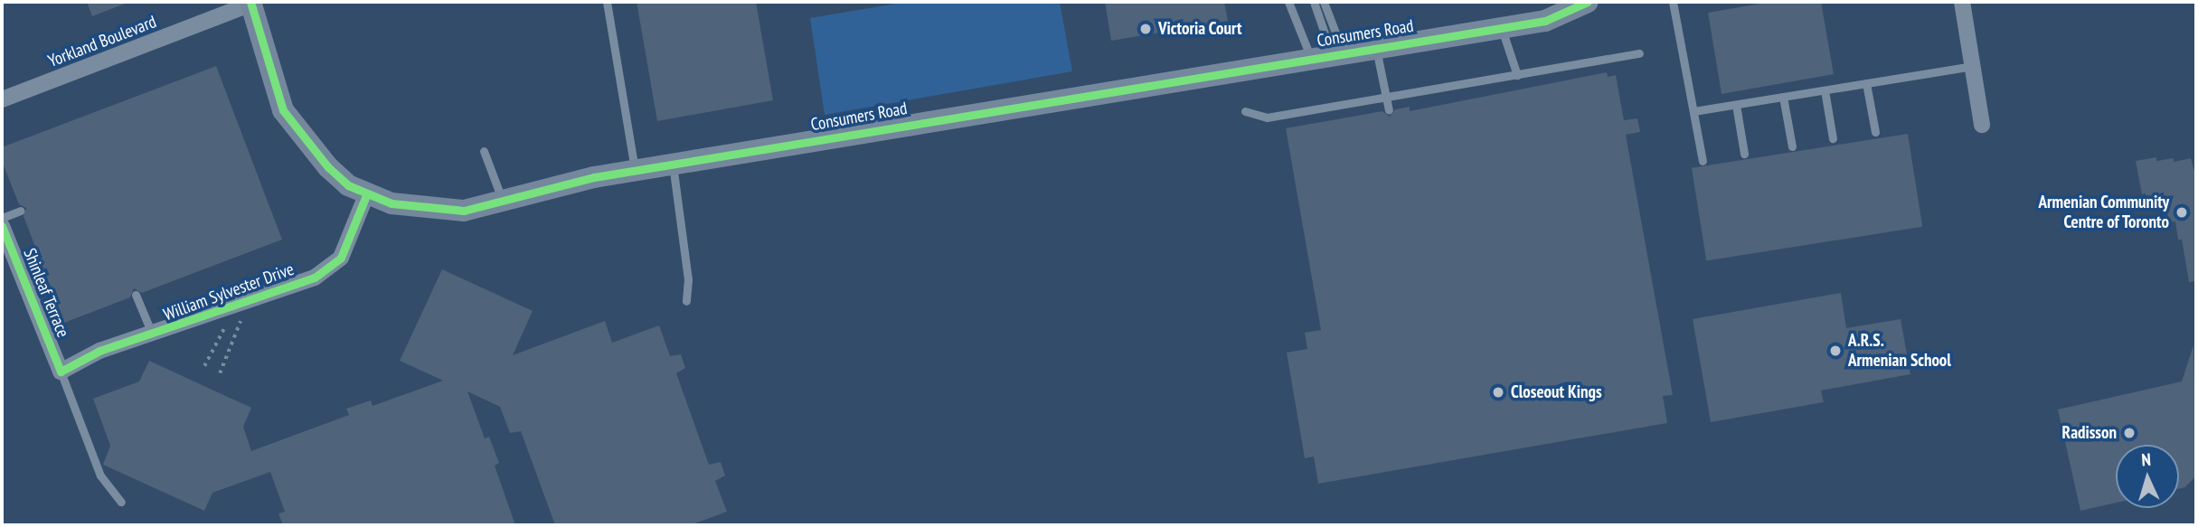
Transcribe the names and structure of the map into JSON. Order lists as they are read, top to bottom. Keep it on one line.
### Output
{"streets":{"street":["Consumers Road","Yorkland Boulevard","William Sylvester Drive","Shinleaf Terrace"]},"crossings":[["Consumers Road","Yorkland Boulevard"],["Consumers Road","William Sylvester Drive"],["William Sylvester Drive","Shinleaf Terrace"]],"places":["Victoria Court","Armenian Community Centre of Toronto","A.R.S. Armenian School","Closeout Kings","Radisson"],"north":"top"}
